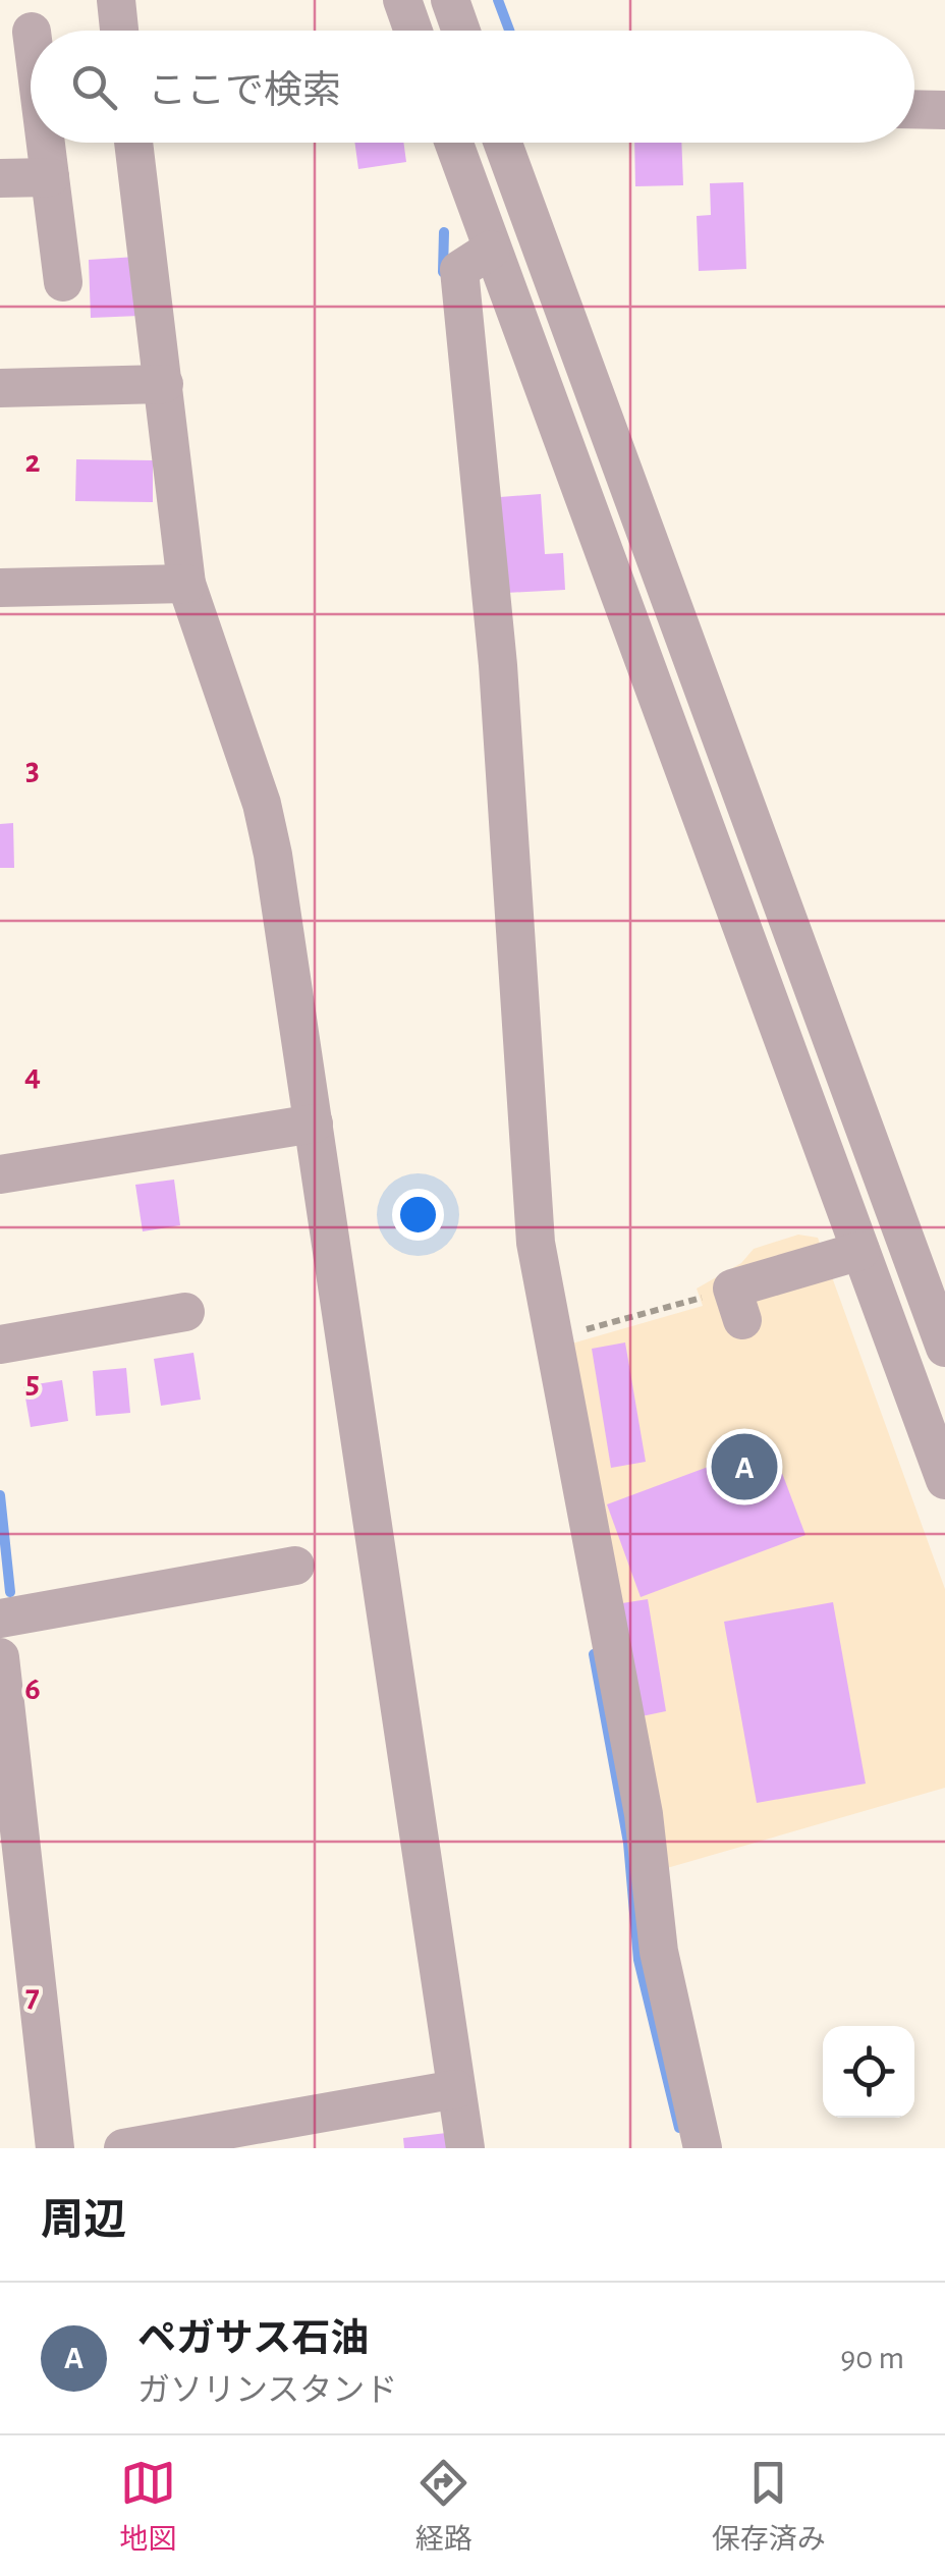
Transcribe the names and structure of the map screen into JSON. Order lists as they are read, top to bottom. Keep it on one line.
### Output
{"page":{"search":"ここで検索","pins":"A","heading":"周辺","list":[{"mark":"A","name":"ペガサス石油","note":"ガソリンスタンド","value":"90 m"}],"nav":["地図","経路","保存済み"]},"grid":{"rows":["2","3","4","5","6","7"]}}
